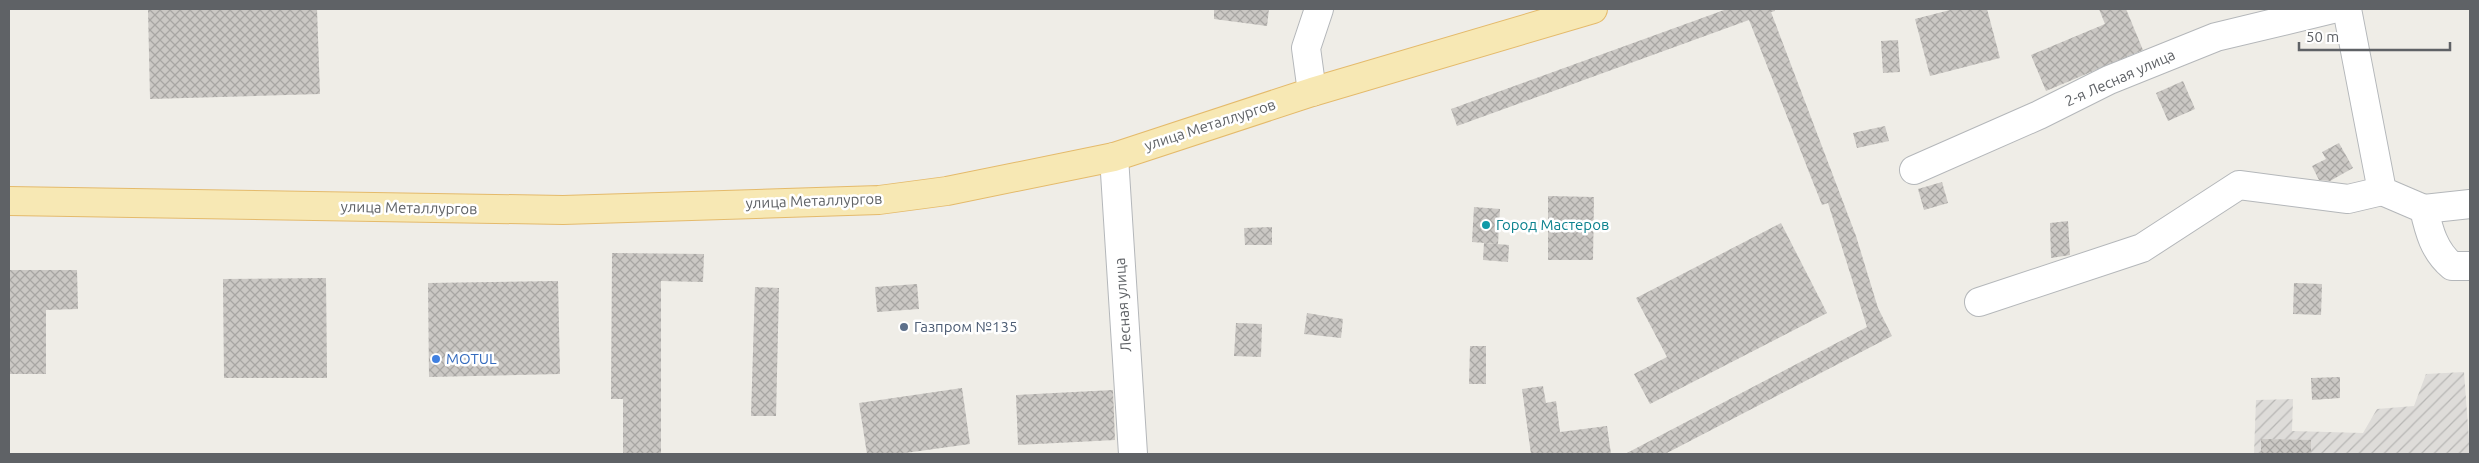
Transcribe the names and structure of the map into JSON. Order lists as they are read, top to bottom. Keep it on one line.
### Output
{"streets":{"main road":["улица Металлургов"],"street":["2-я Лесная улица","Лесная улица"]},"crossings":[["улица Металлургов","Лесная улица"]],"places":["Город Мастеров","Газпром №135","MOTUL"],"scale_bar":"50 m"}
